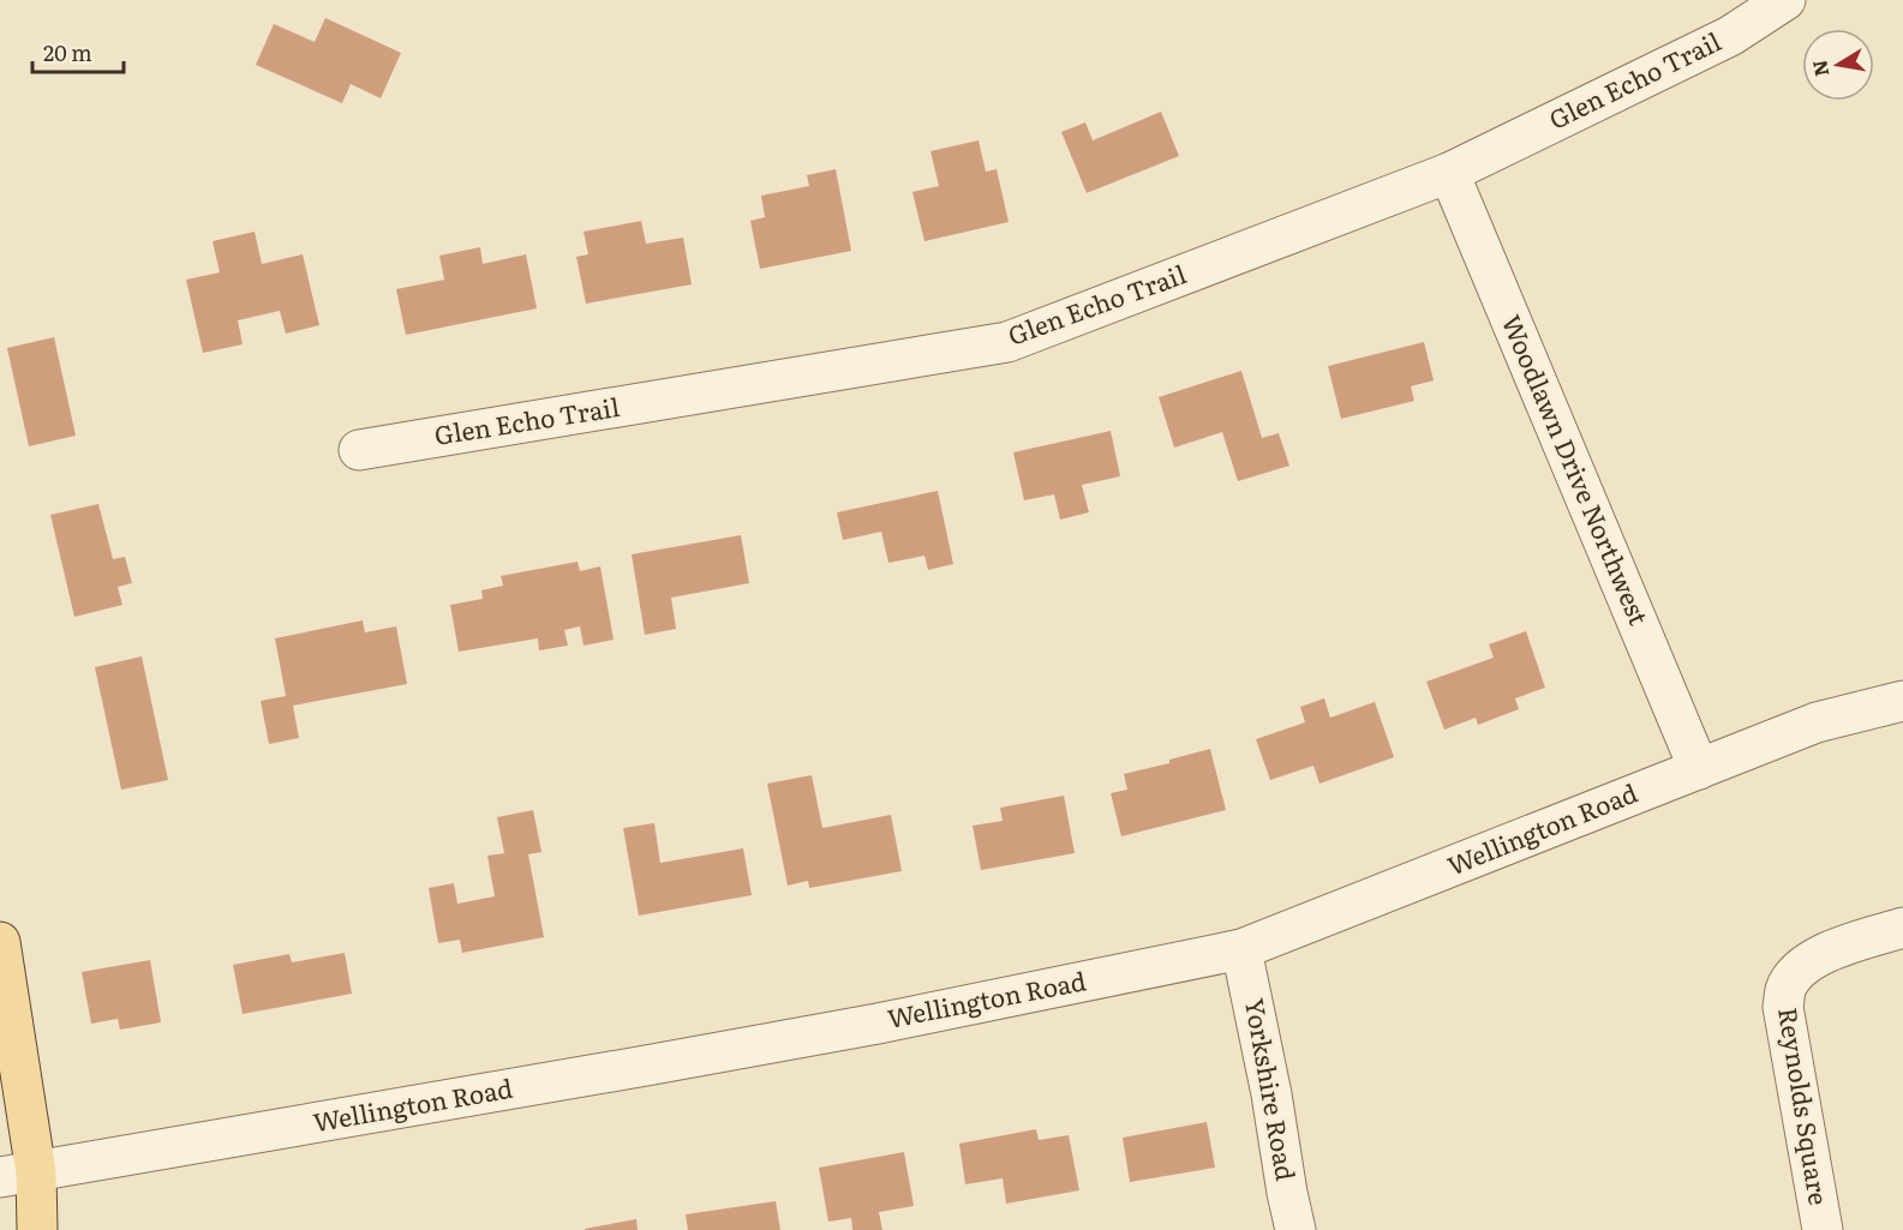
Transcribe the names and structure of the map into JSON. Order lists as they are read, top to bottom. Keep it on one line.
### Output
{"streets":{"street":["Glen Echo Trail","Woodlawn Drive Northwest","Wellington Road","Yorkshire Road","Reynolds Square"]},"crossings":[["Glen Echo Trail","Woodlawn Drive Northwest"],["Woodlawn Drive Northwest","Wellington Road"],["Wellington Road","Yorkshire Road"]],"scale_bar":"20 m","north":"left"}
